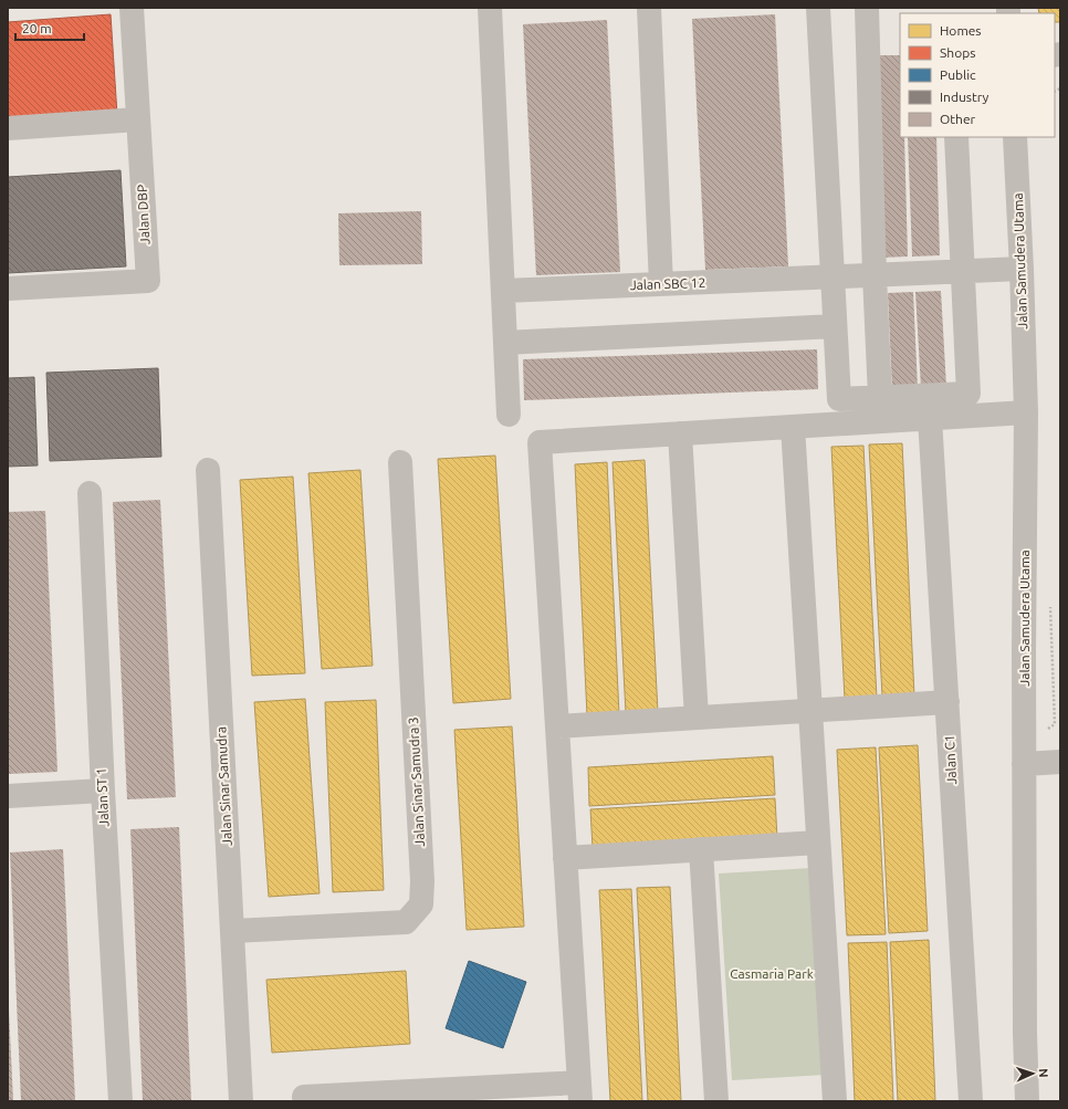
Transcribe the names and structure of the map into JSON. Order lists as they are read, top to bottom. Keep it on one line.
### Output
{"streets":{"street":["Jalan DBP","Jalan Samudera Utama","Jalan SBC 12","Jalan C1","Jalan Sinar Samudra 3","Jalan Sinar Samudra","Jalan ST 1"]},"crossings":[["Jalan Samudera Utama","Jalan SBC 12"],["Jalan Sinar Samudra 3","Jalan Sinar Samudra"]],"parks":["Casmaria Park"],"legend":["Homes","Shops","Public","Industry","Other"],"scale_bar":"20 m","north":"right"}
